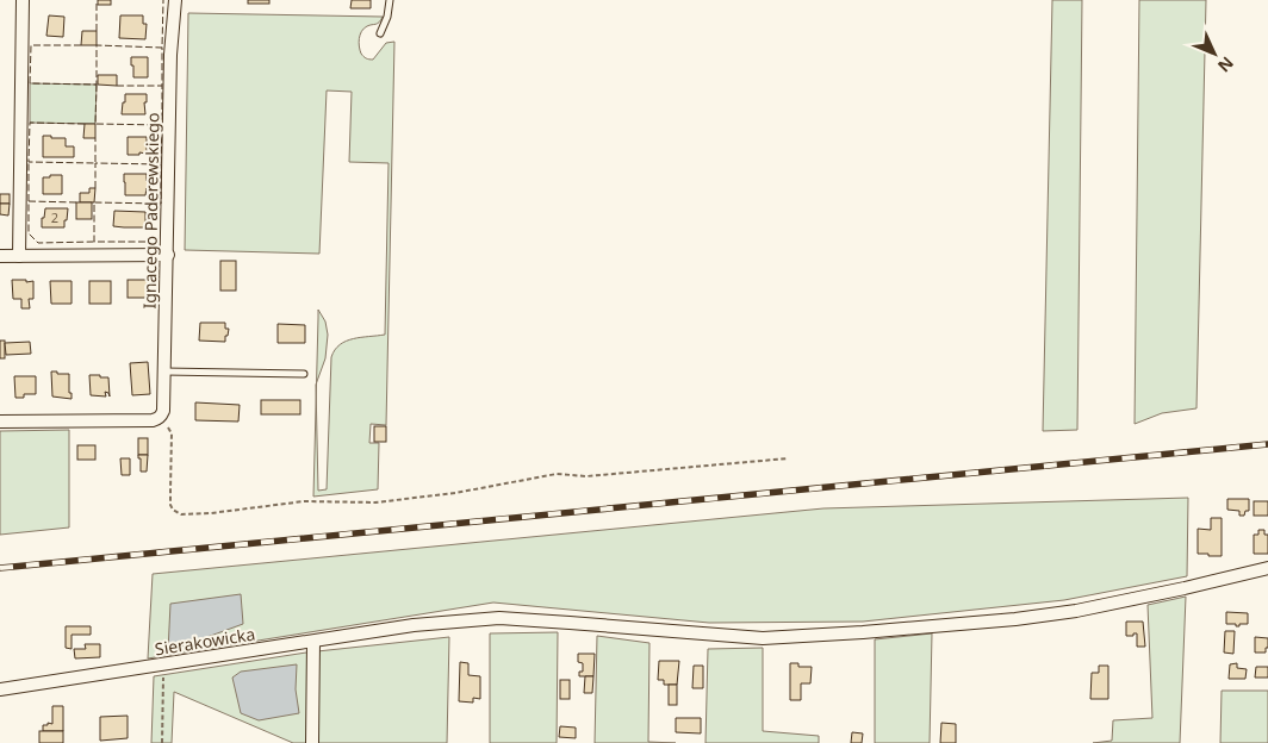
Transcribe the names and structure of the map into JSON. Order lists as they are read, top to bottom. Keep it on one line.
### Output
{"streets":{"street":["Ignacego Paderewskiego","Sierakowicka"]},"house_numbers":["2"],"north":"bottom right"}
